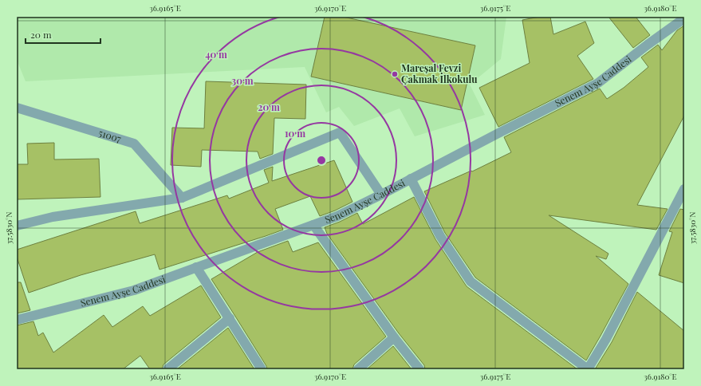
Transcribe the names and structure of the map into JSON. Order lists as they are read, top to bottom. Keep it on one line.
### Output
{"streets":{"street":["Senem Ayşe Caddesi","51007"]},"places":["Mareşal Fevzi Çakmak İlkokulu"],"scale_bar":"20 m","coordinates":["36.9165°E","36.9170°E","36.9175°E","36.9180°E","37.5830°N"],"rings":["40 m","30 m","20 m","10 m"]}
